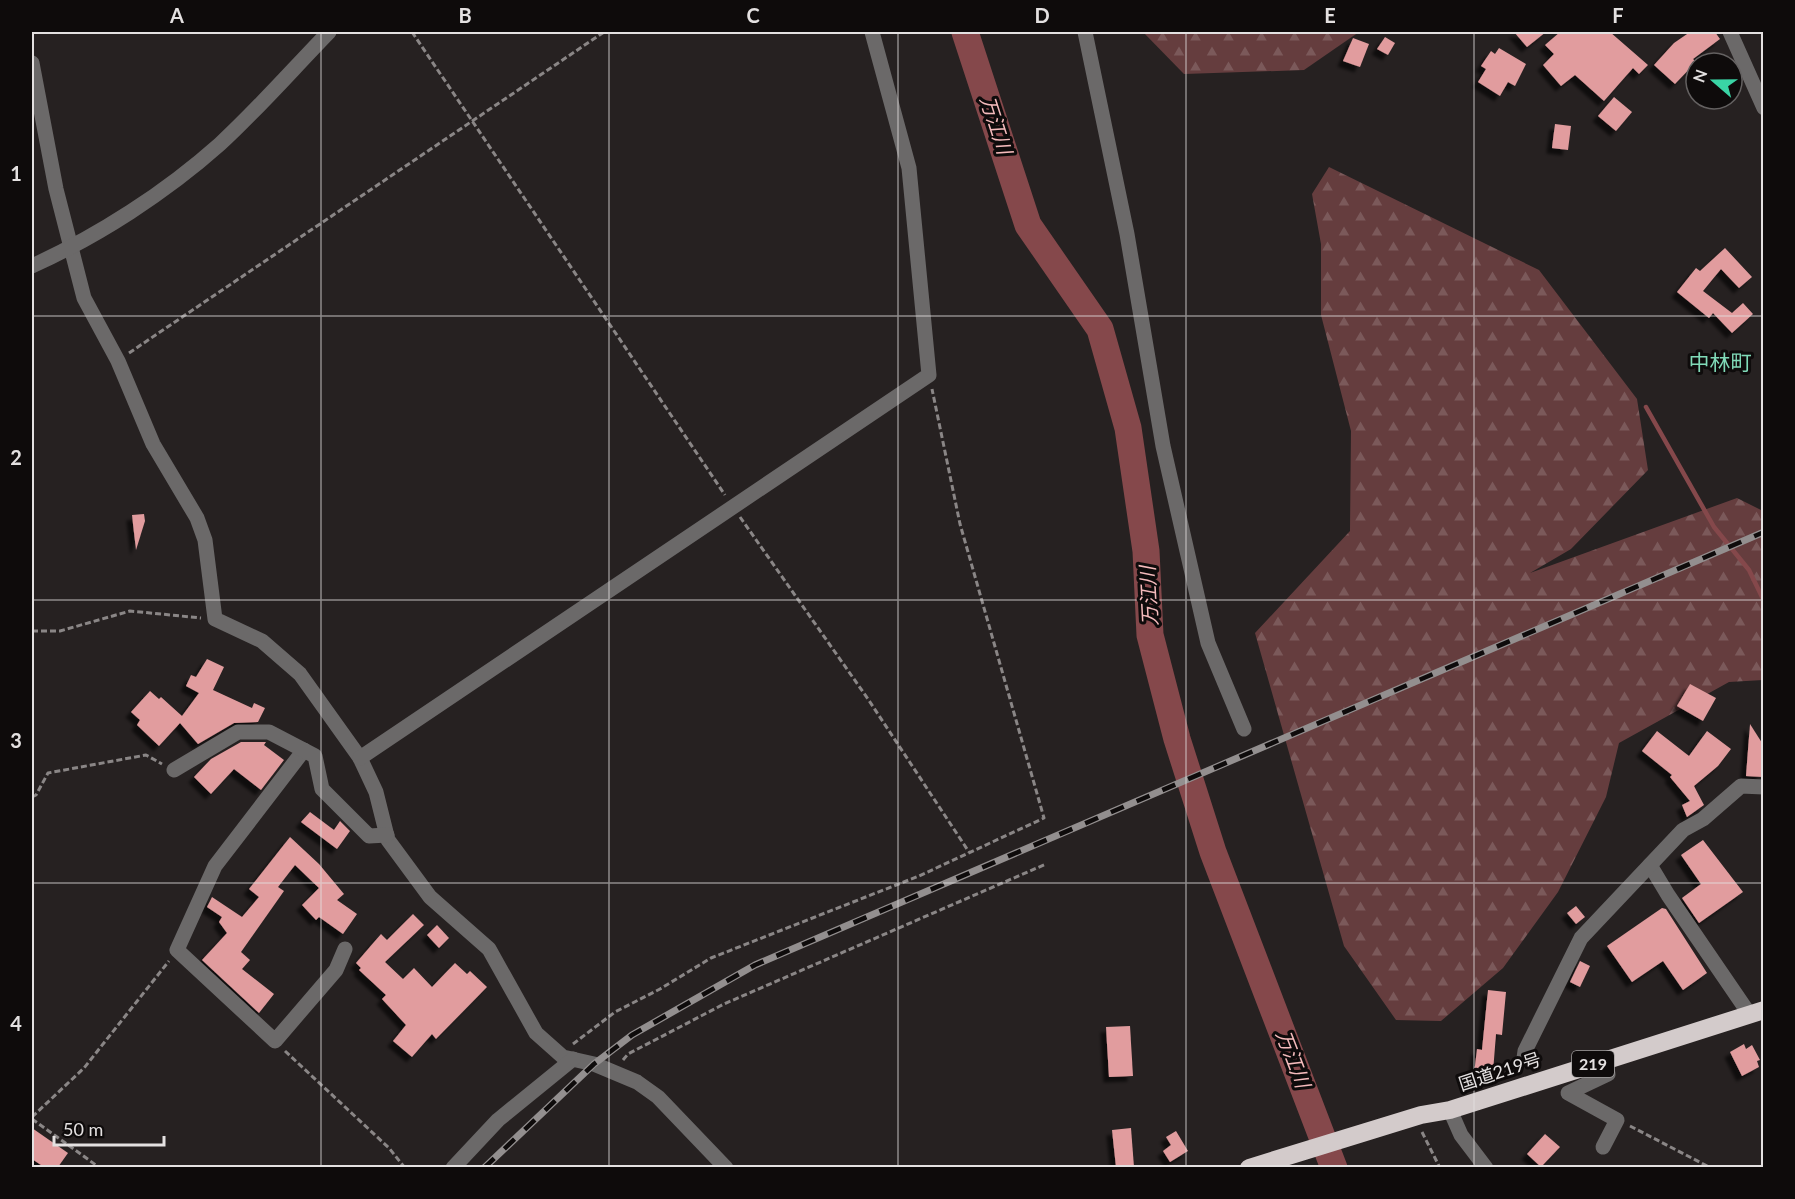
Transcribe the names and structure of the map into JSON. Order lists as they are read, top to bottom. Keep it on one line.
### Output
{"streets":{"highway":["219","国道219号"]},"districts":["中林町"],"water":["万江川"],"scale_bar":"50 m","north":"left","grid":{"columns":["A","B","C","D","E","F"],"rows":["1","2","3","4"]}}
